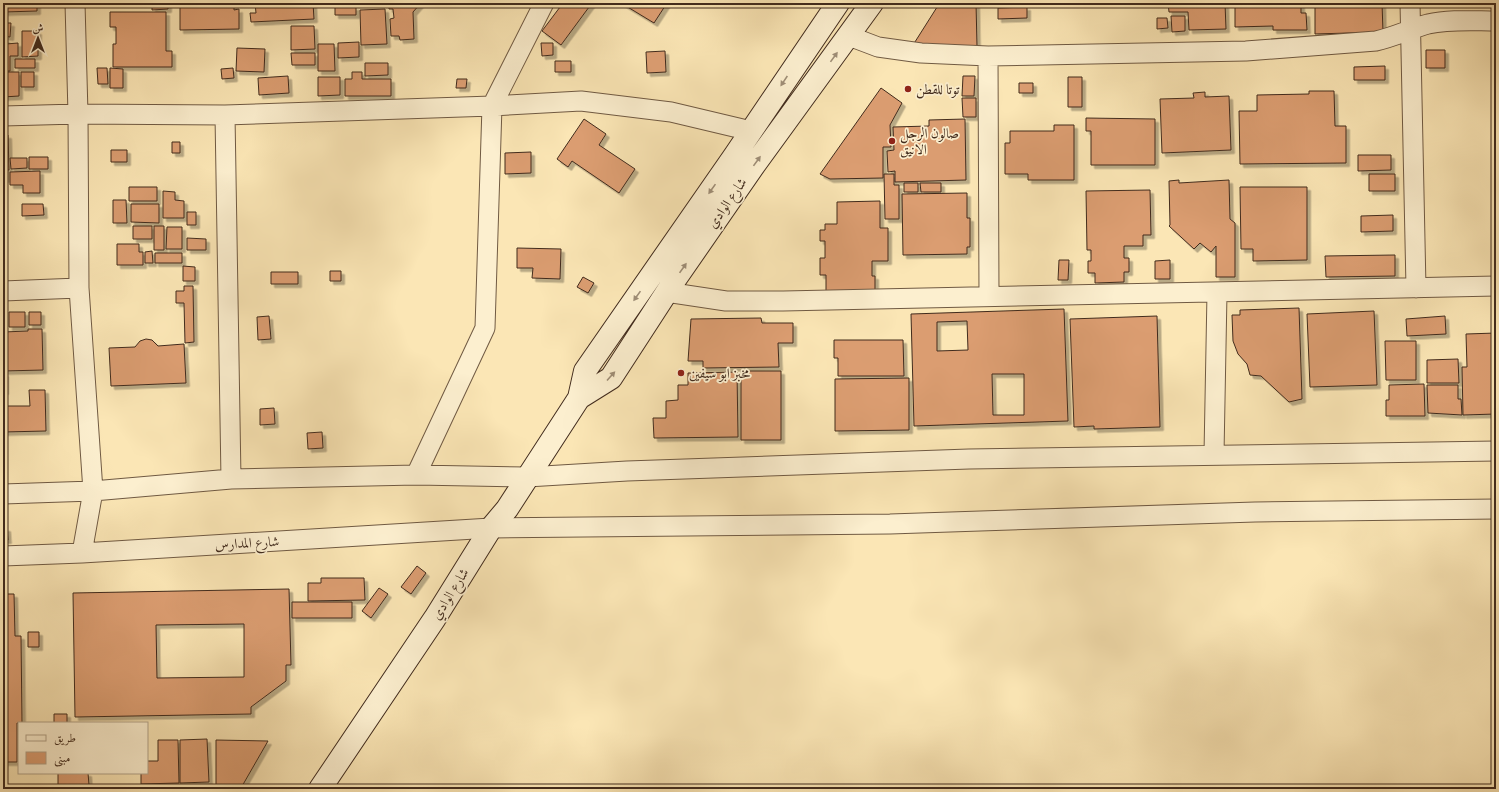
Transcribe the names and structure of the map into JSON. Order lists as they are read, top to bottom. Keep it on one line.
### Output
{"streets":{"main road":["شارع الوادي"],"street":["شارع المدارس"]},"crossings":[["شارع الوادي","شارع المدارس"]],"places":["توتا للقطن","صالون الرجل الانيق","مخبز ابو سيفين"],"legend":["طريق","مبنى"],"north":"top"}
